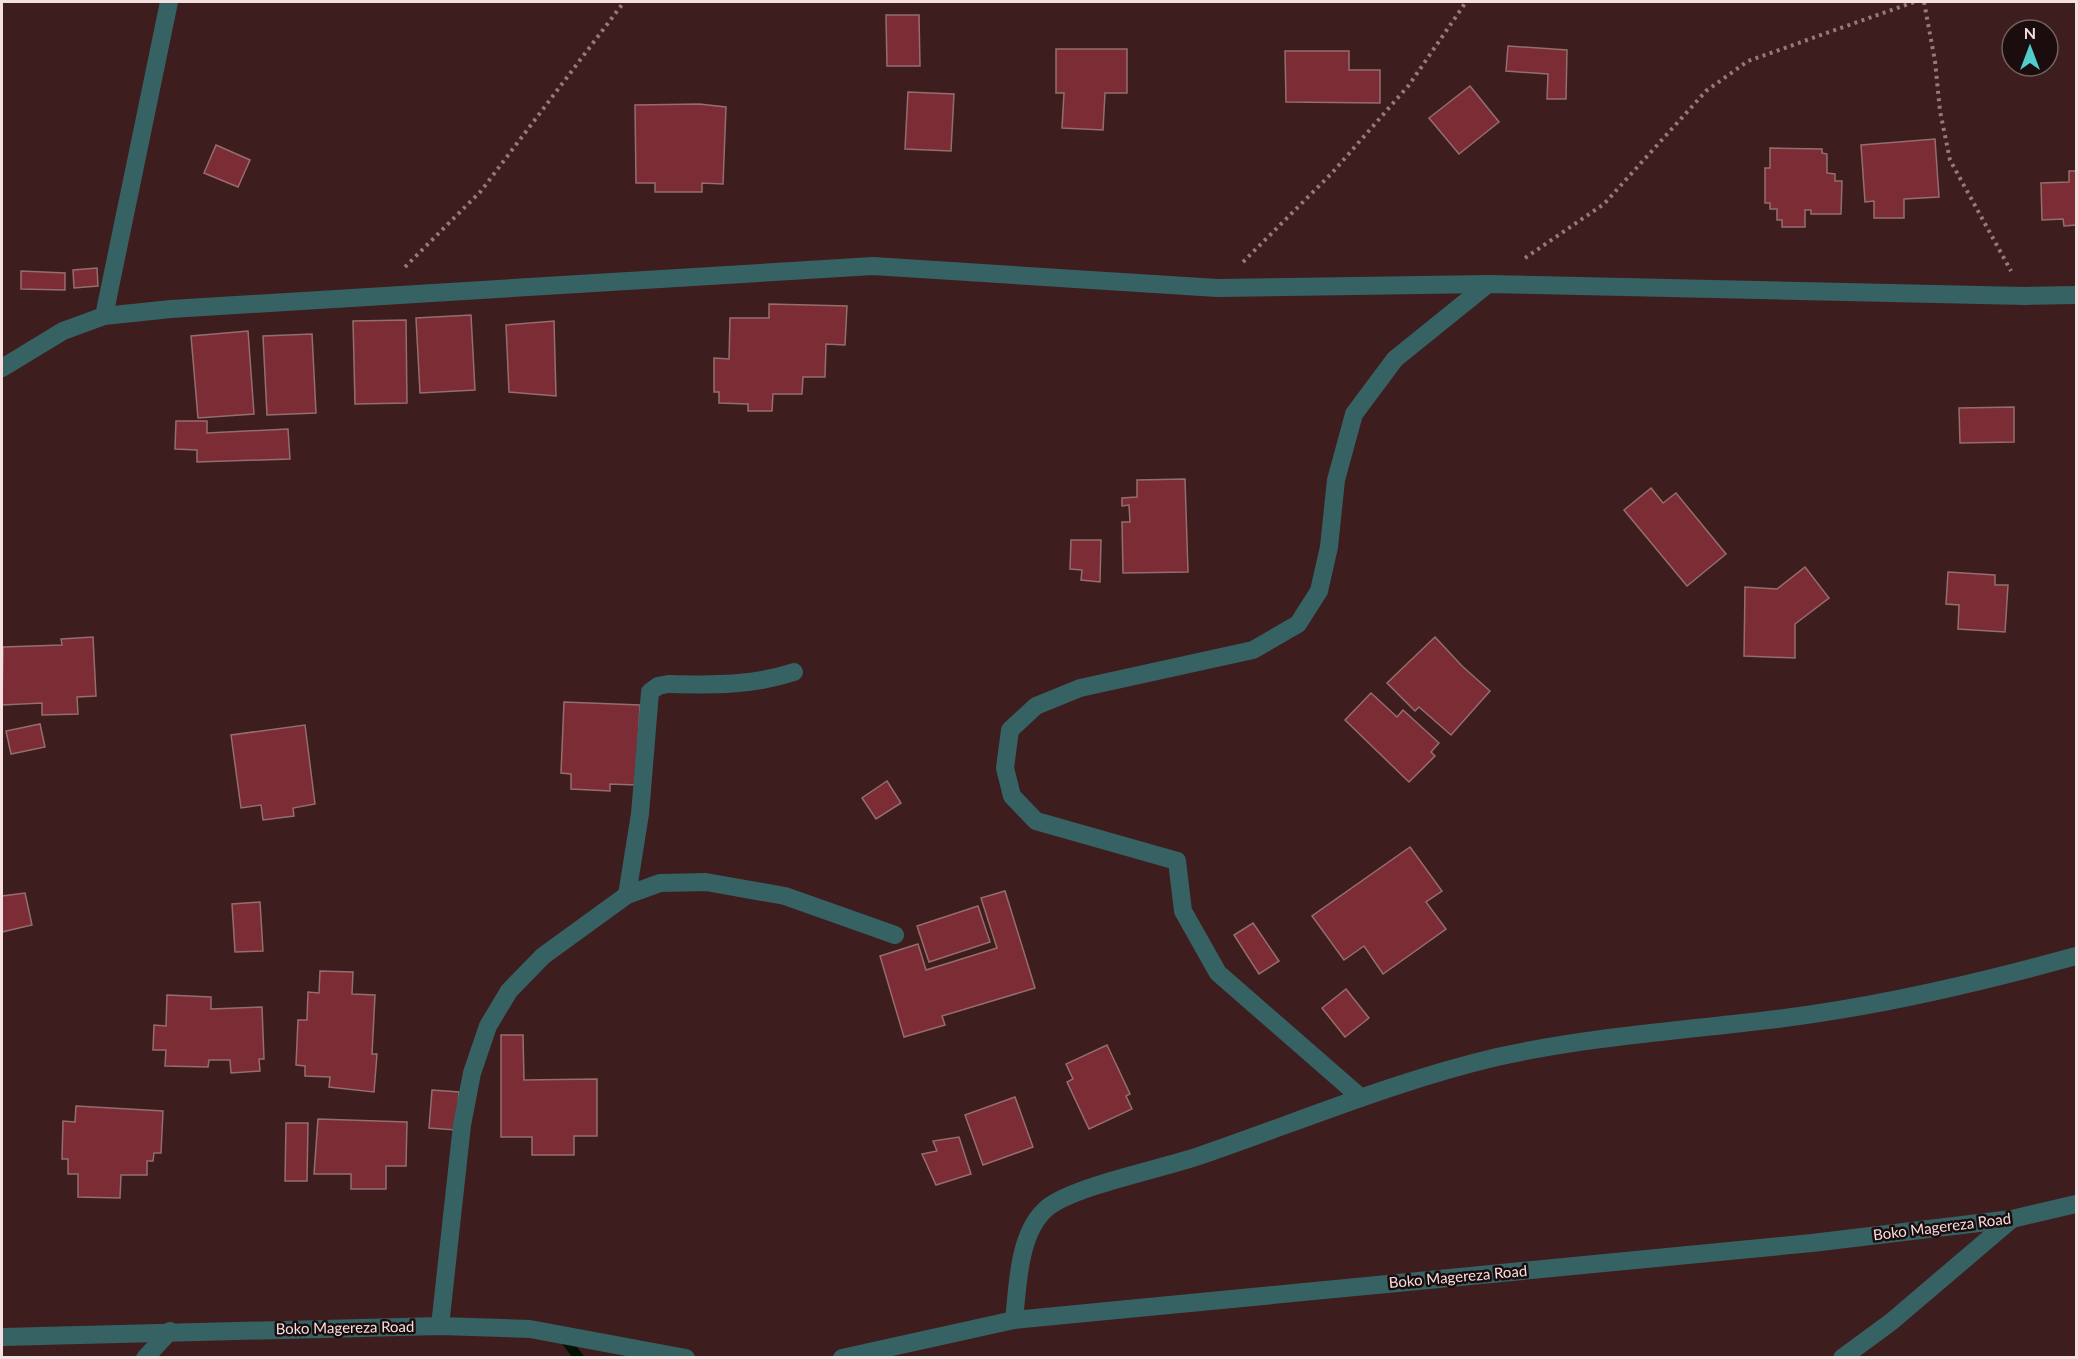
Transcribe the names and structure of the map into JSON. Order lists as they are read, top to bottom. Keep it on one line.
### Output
{"streets":{"street":["Boko Magereza Road"]},"north":"top"}
